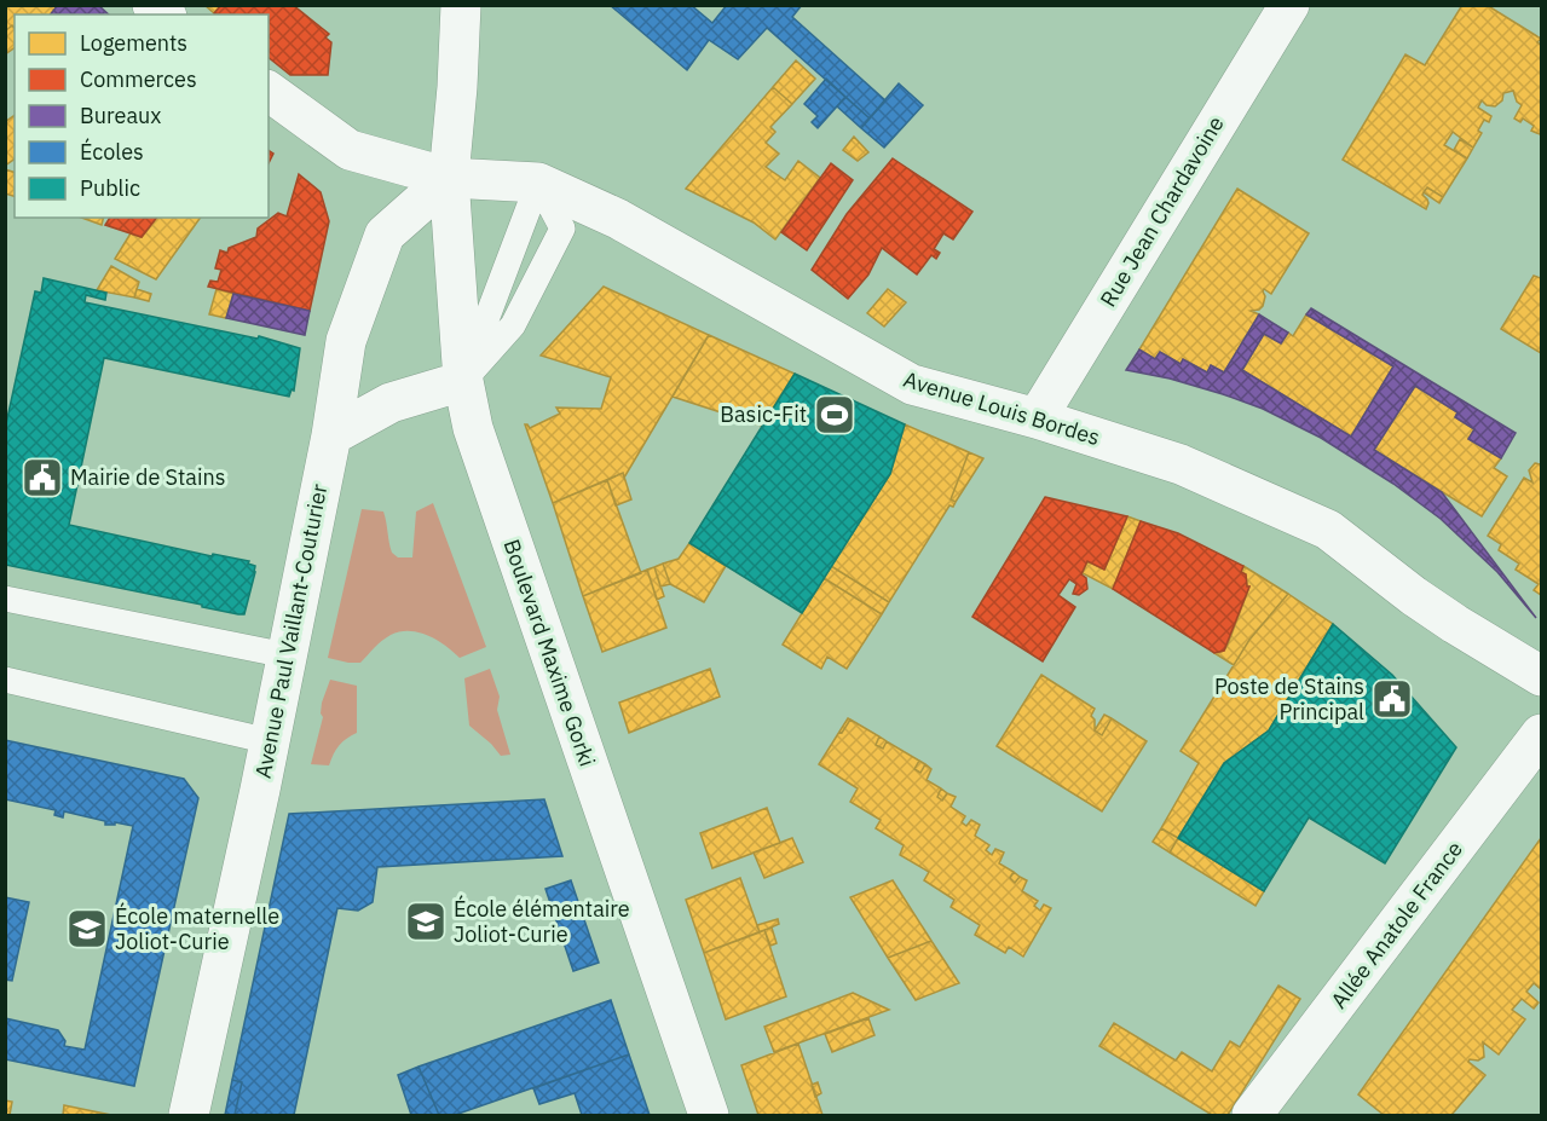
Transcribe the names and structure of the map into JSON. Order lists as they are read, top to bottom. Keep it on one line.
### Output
{"streets":{"street":["Rue Jean Chardavoine","Avenue Louis Bordes","Avenue Paul Vaillant-Couturier","Boulevard Maxime Gorki","Allée Anatole France"]},"crossings":[["Rue Jean Chardavoine","Avenue Louis Bordes"],["Avenue Louis Bordes","Avenue Paul Vaillant-Couturier"],["Avenue Louis Bordes","Boulevard Maxime Gorki"],["Avenue Paul Vaillant-Couturier","Boulevard Maxime Gorki"]],"places":{"sports":["Basic-Fit"],"public building":["Mairie de Stains","Poste de Stains Principal"],"school or university":["École élémentaire Joliot-Curie","École maternelle Joliot-Curie"]},"legend":["Logements","Commerces","Bureaux","Écoles","Public"]}
